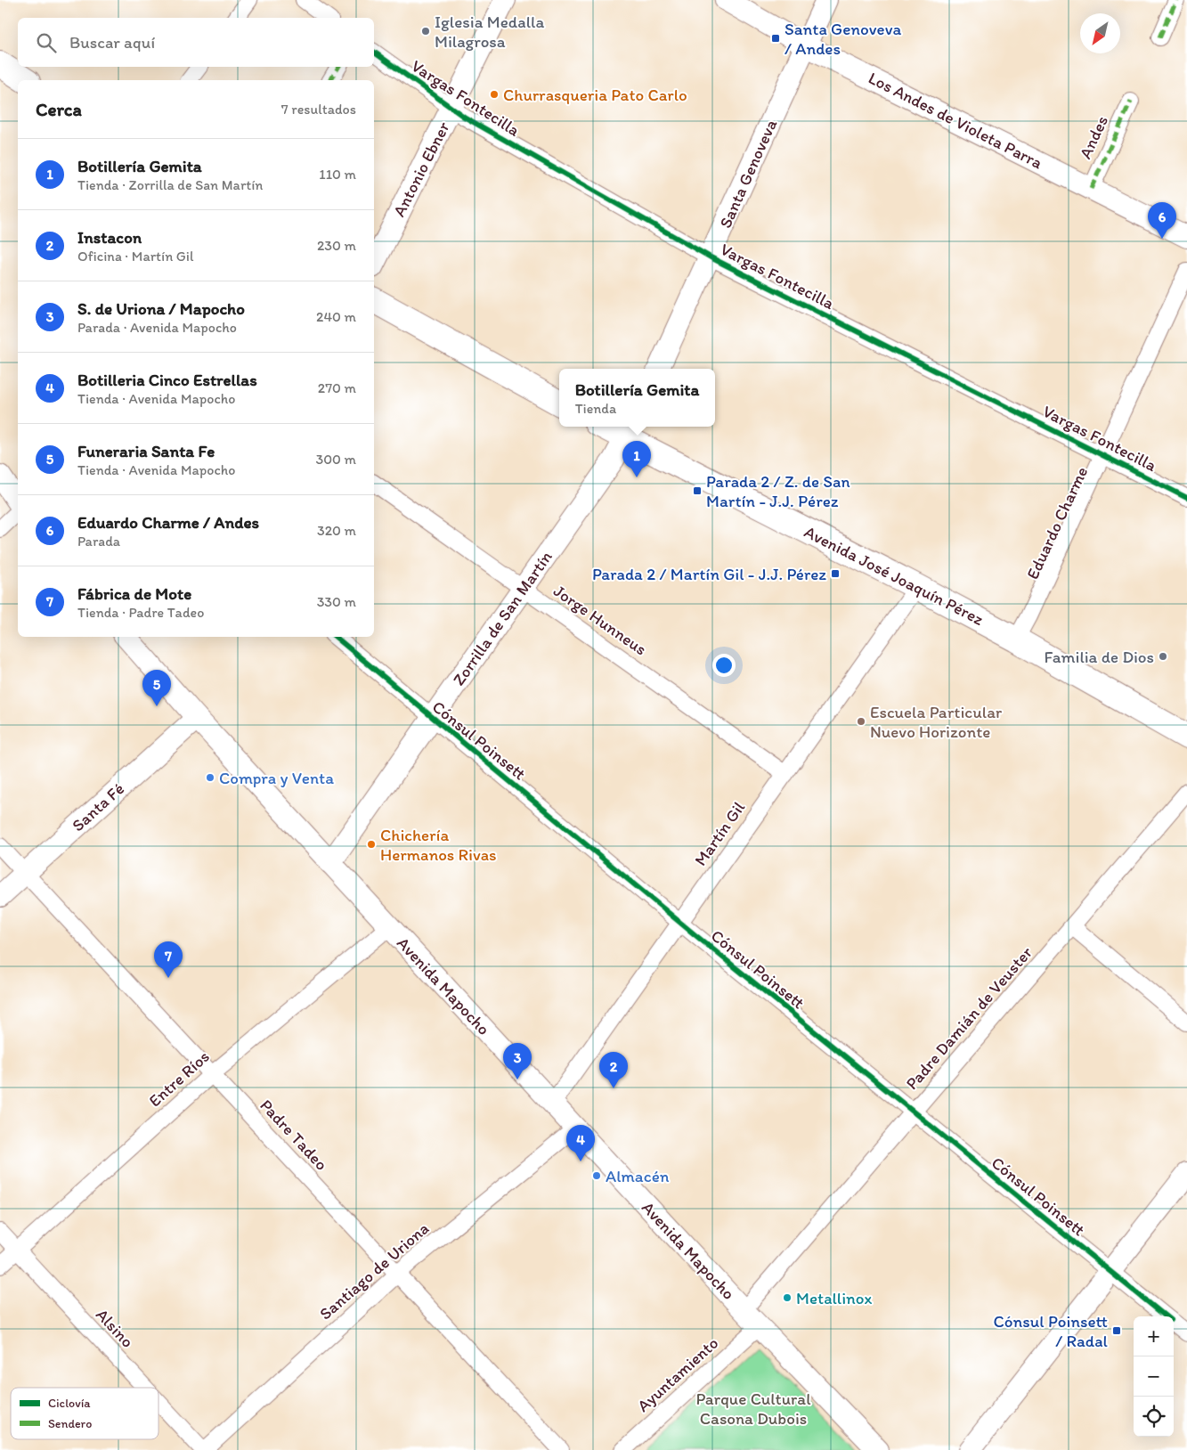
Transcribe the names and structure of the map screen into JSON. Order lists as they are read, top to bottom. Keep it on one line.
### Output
{"streets":{"main road":["Avenida José Joaquín Pérez"],"street":["Vargas Fontecilla","Los Andes de Violeta Parra","Andes","Antonio Ebner","Santa Genoveva","Eduardo Charme","Zorrilla de San Martín","Jorge Hunneus","Cónsul Poinsett","Santa Fé","Martín Gil","Avenida Mapocho","Padre Damián de Veuster","Entre Ríos","Padre Tadeo","Santiago de Uriona","Alsino","Ayuntamiento"]},"crossings":[["Vargas Fontecilla","Antonio Ebner"],["Vargas Fontecilla","Santa Genoveva"],["Vargas Fontecilla","Eduardo Charme"],["Los Andes de Violeta Parra","Andes"],["Los Andes de Violeta Parra","Santa Genoveva"],["Eduardo Charme","Avenida José Joaquín Pérez"],["Avenida José Joaquín Pérez","Zorrilla de San Martín"],["Avenida José Joaquín Pérez","Martín Gil"],["Zorrilla de San Martín","Jorge Hunneus"],["Zorrilla de San Martín","Cónsul Poinsett"],["Zorrilla de San Martín","Avenida Mapocho"],["Jorge Hunneus","Martín Gil"],["Cónsul Poinsett","Martín Gil"],["Cónsul Poinsett","Padre Damián de Veuster"],["Santa Fé","Avenida Mapocho"],["Santa Fé","Padre Tadeo"],["Martín Gil","Avenida Mapocho"],["Avenida Mapocho","Padre Damián de Veuster"],["Avenida Mapocho","Entre Ríos"],["Avenida Mapocho","Santiago de Uriona"],["Avenida Mapocho","Ayuntamiento"],["Entre Ríos","Padre Tadeo"],["Entre Ríos","Alsino"],["Padre Tadeo","Santiago de Uriona"],["Santiago de Uriona","Alsino"]],"parks":["Parque Cultural Casona Dubois"],"places":{"other":["Iglesia Medalla Milagrosa","Churrasqueria Pato Carlo","Familia de Dios","Escuela Particular Nuevo Horizonte","Compra y Venta","Chichería Hermanos Rivas","Almacén","Metallinox"],"transit":["Santa Genoveva / Andes","Parada 2 / Z. de San Martín - J.J. Pérez","Parada 2 / Martín Gil - J.J. Pérez","Cónsul Poinsett / Radal"]},"legend":["Ciclovía","Sendero"],"north":"bottom left","page":{"search":"Buscar aquí","heading":["Cerca","7 resultados"],"list":[{"mark":"1","name":"Botillería Gemita","note":"Tienda · Zorrilla de San Martín","value":"110 m"},{"mark":"2","name":"Instacon","note":"Oficina · Martín Gil","value":"230 m"},{"mark":"3","name":"S. de Uriona / Mapocho","note":"Parada · Avenida Mapocho","value":"240 m"},{"mark":"4","name":"Botilleria Cinco Estrellas","note":"Tienda · Avenida Mapocho","value":"270 m"},{"mark":"5","name":"Funeraria Santa Fe","note":"Tienda · Avenida Mapocho","value":"300 m"},{"mark":"6","name":"Eduardo Charme / Andes","note":"Parada","value":"320 m"},{"mark":"7","name":"Fábrica de Mote","note":"Tienda · Padre Tadeo","value":"330 m"}],"pins":["6","1","5","7","3","2","4"],"popup":["Botillería Gemita","Tienda"],"map_buttons":["+","−"]}}
